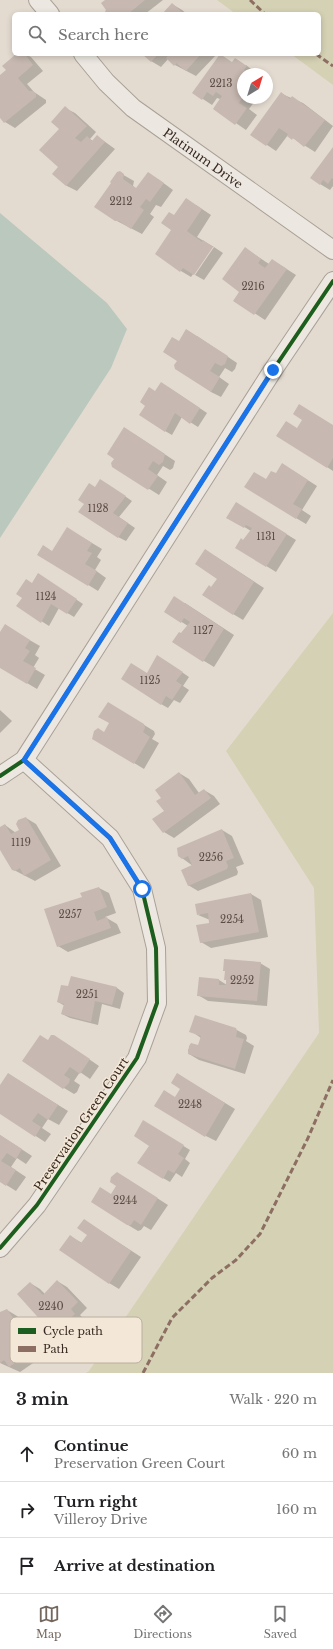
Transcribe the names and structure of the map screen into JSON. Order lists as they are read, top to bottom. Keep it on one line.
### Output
{"streets":{"street":["Platinum Drive","Preservation Green Court"]},"house_numbers":["2213","2212","2216","1128","1131","1124","1127","1125","1119","2256","2257","2254","2252","2251","2248","2244","2240"],"legend":["Cycle path","Path"],"north":"top right","page":{"search":"Search here","heading":["3 min","Walk · 220 m"],"list":[["Continue","Preservation Green Court","60 m"],["Turn right","Villeroy Drive","160 m"],"Arrive at destination"],"nav":["Map","Directions","Saved"]}}
